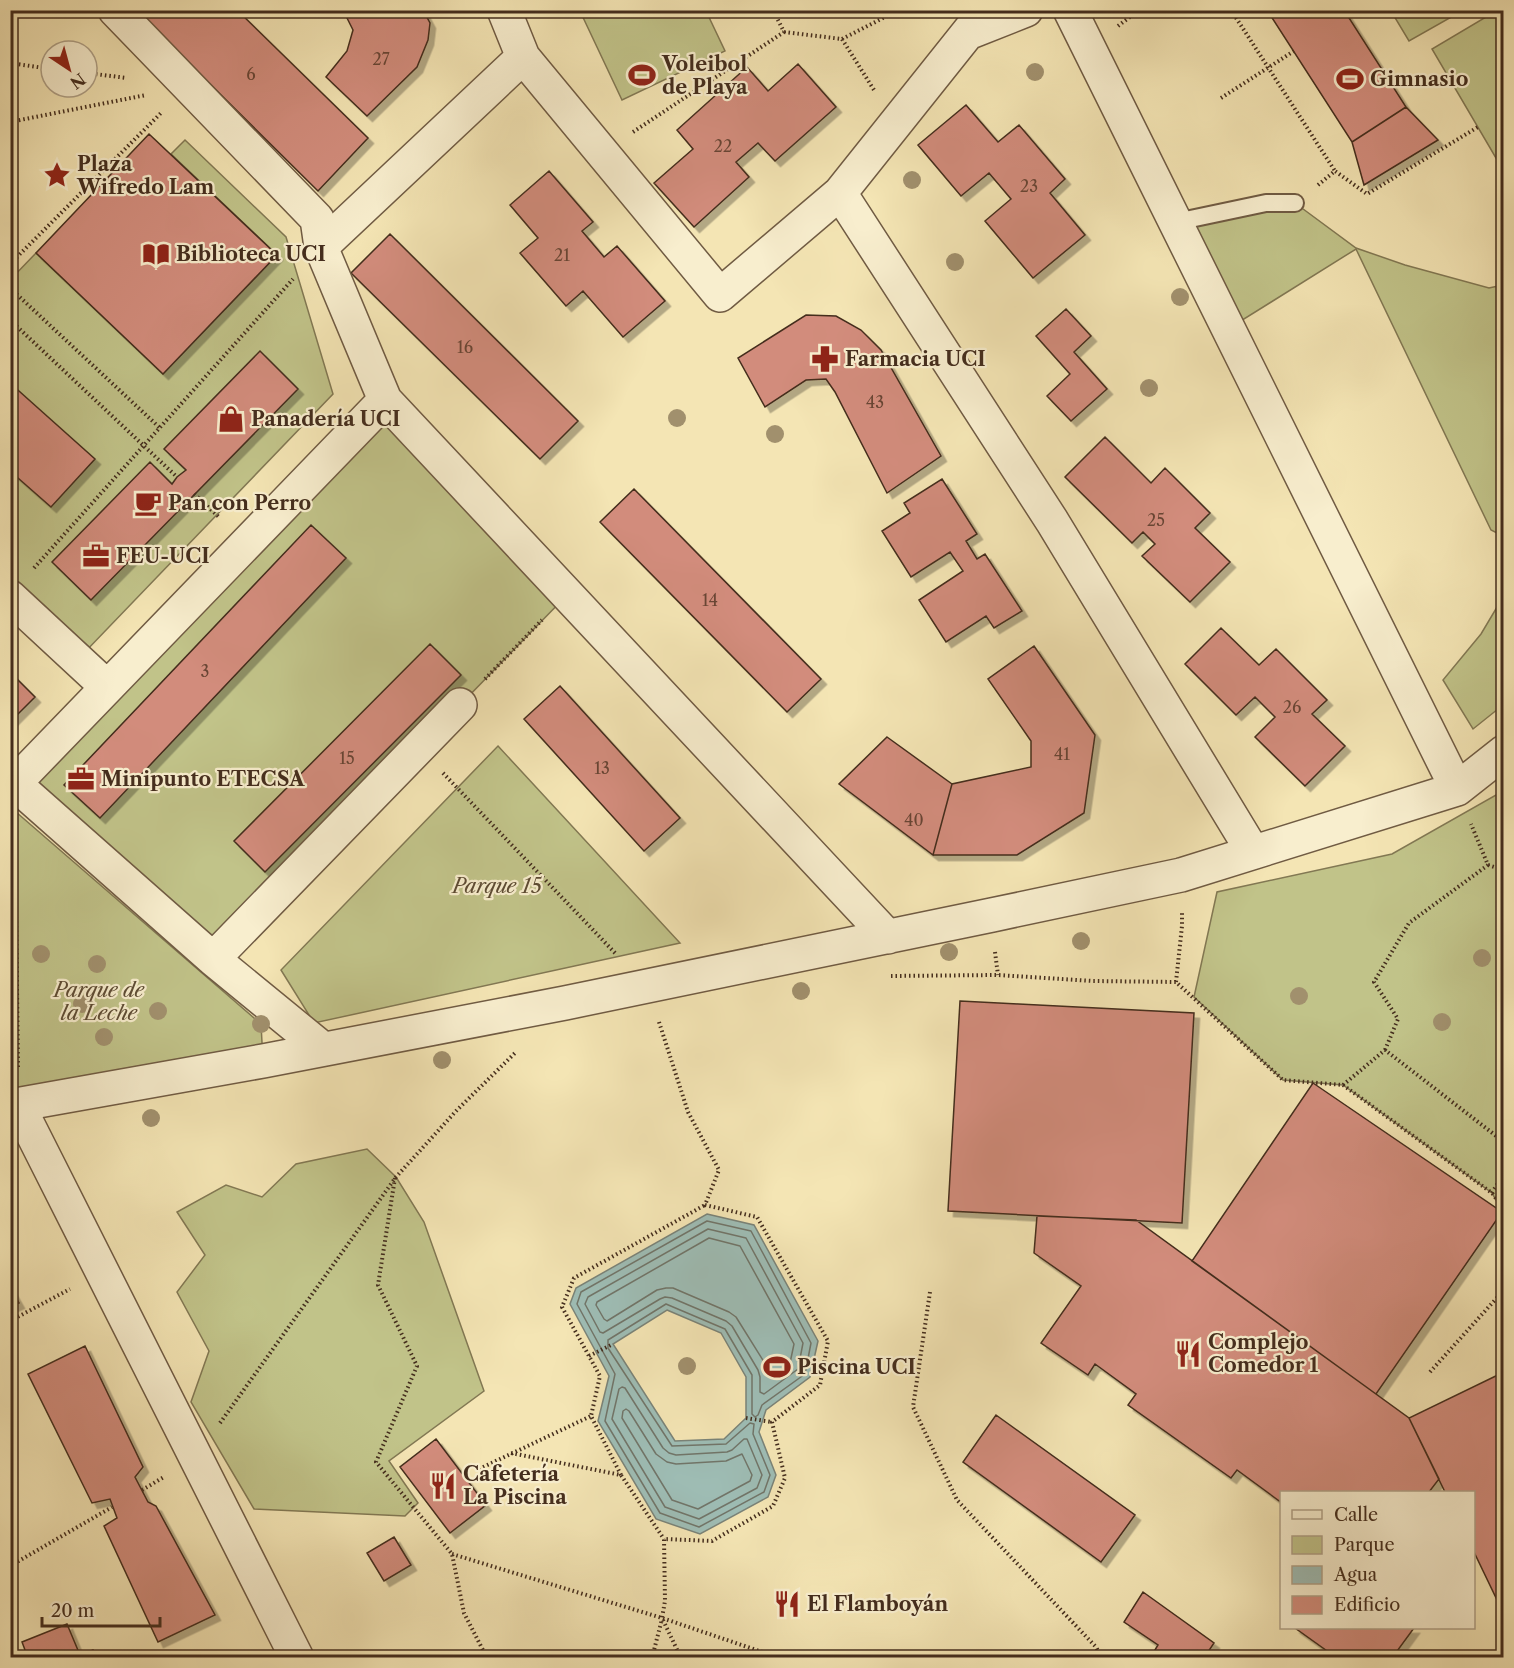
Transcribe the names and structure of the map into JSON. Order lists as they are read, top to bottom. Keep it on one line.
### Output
{"parks":["Parque 15","Parque de la Leche"],"places":{"sports":["Voleibol de Playa","Gimnasio","Piscina UCI"],"place":["Plaza Wifredo Lam"],"library":["Biblioteca UCI"],"pharmacy":["Farmacia UCI"],"shop":["Panadería UCI"],"cafe":["Pan con Perro"],"office":["FEU-UCI","Minipunto ETECSA"],"restaurant":["Complejo Comedor 1","Cafetería La Piscina","El Flamboyán"]},"house_numbers":["27","6","22","23","21","16","43","25","14","3","26","41","15","13","40"],"legend":["Calle","Parque","Agua","Edificio"],"scale_bar":"20 m","north":"bottom right"}
